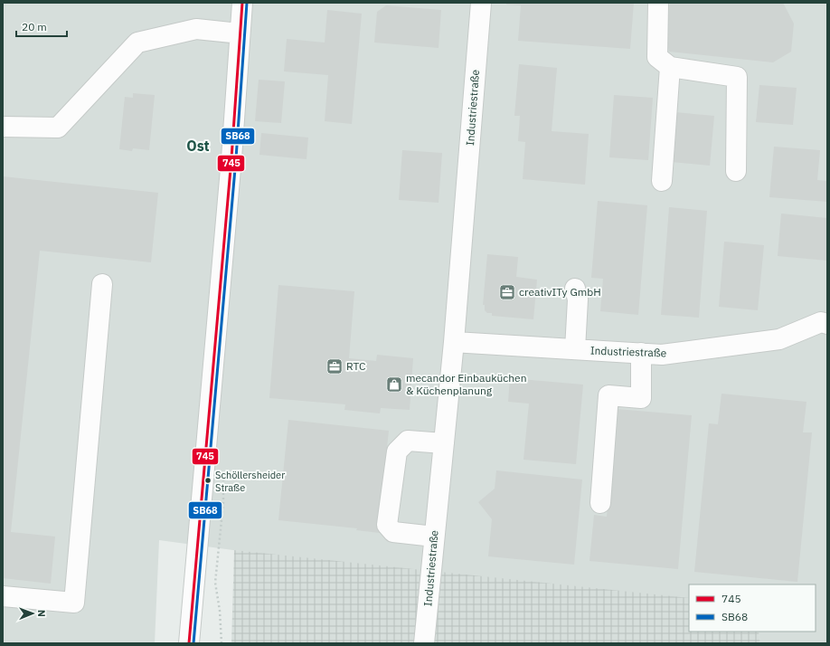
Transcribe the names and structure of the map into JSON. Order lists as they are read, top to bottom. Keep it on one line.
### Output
{"streets":{"street":["Industriestraße"]},"districts":["Ost"],"places":{"office":["creativITy GmbH","RTC"],"shop":["mecandor Einbauküchen & Küchenplanung"],"other":["Schöllersheider Straße"]},"lines":["transit line 745","transit line SB68"],"legend":["745","SB68"],"scale_bar":"20 m","north":"right"}
